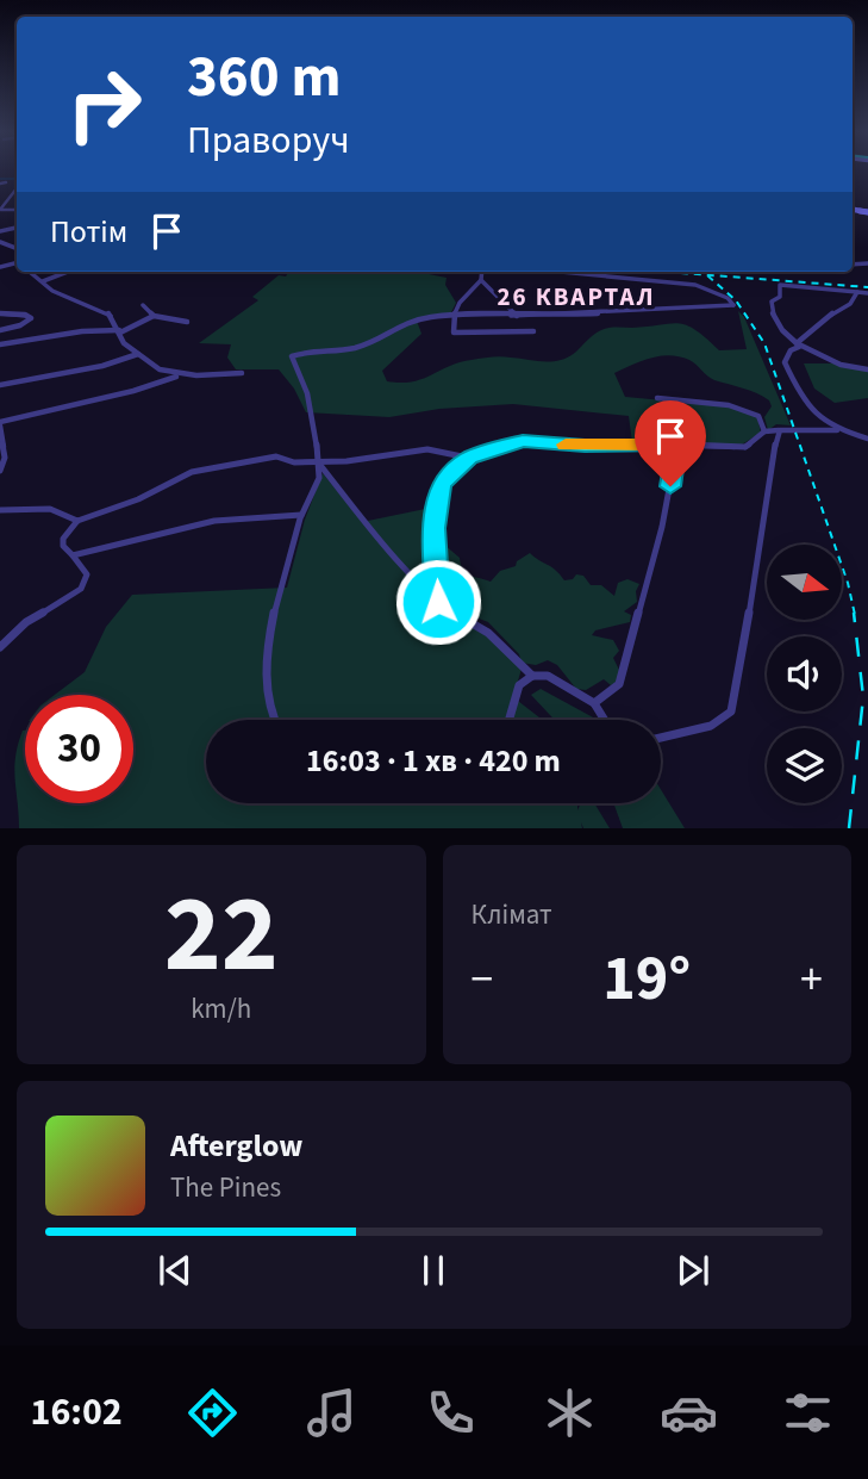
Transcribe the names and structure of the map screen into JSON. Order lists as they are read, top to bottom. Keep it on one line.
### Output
{"districts":["26 КВАРТАЛ"],"north":"right","page":{"turn":["360 m","Праворуч"],"then":"Потім","limit":"30","trip":"16:03 · 1 хв · 420 m","tile":[["22","km/h"],"Клімат"],"heat":["−","19°","+"],"song":["Afterglow","The Pines"],"tabs":"16:02"}}
